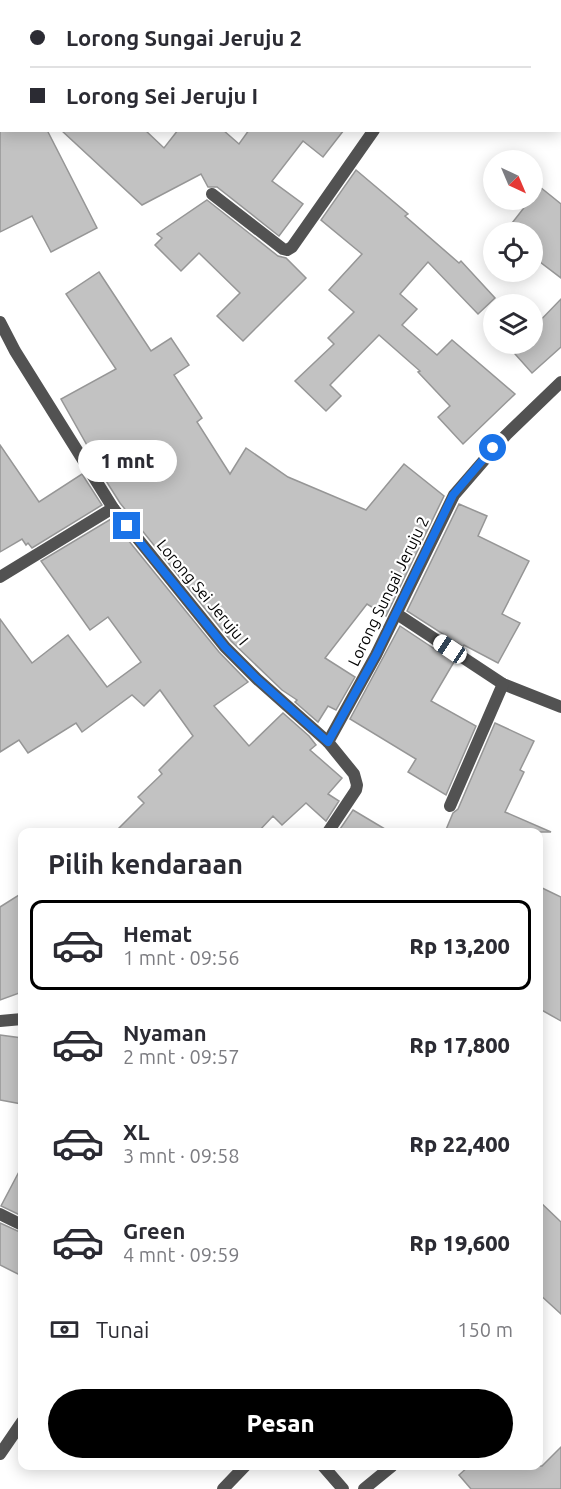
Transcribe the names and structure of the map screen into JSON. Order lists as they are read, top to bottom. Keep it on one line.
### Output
{"streets":{"street":["Lorong Sungai Jeruju 2","Lorong Sei Jeruju I"]},"crossings":[["Lorong Sungai Jeruju 2","Lorong Sei Jeruju I"]],"north":"bottom right","page":{"banner":["Lorong Sungai Jeruju 2","Lorong Sei Jeruju I"],"bubble":"1 mnt","heading":"Pilih kendaraan","list":[{"name":"Hemat","note":"1 mnt · 09:56","value":"Rp 13,200"},{"name":"Nyaman","note":"2 mnt · 09:57","value":"Rp 17,800"},{"name":"XL","note":"3 mnt · 09:58","value":"Rp 22,400"},{"name":"Green","note":"4 mnt · 09:59","value":"Rp 19,600"}],"pay":["Tunai","150 m"],"buttons":"Pesan"}}
